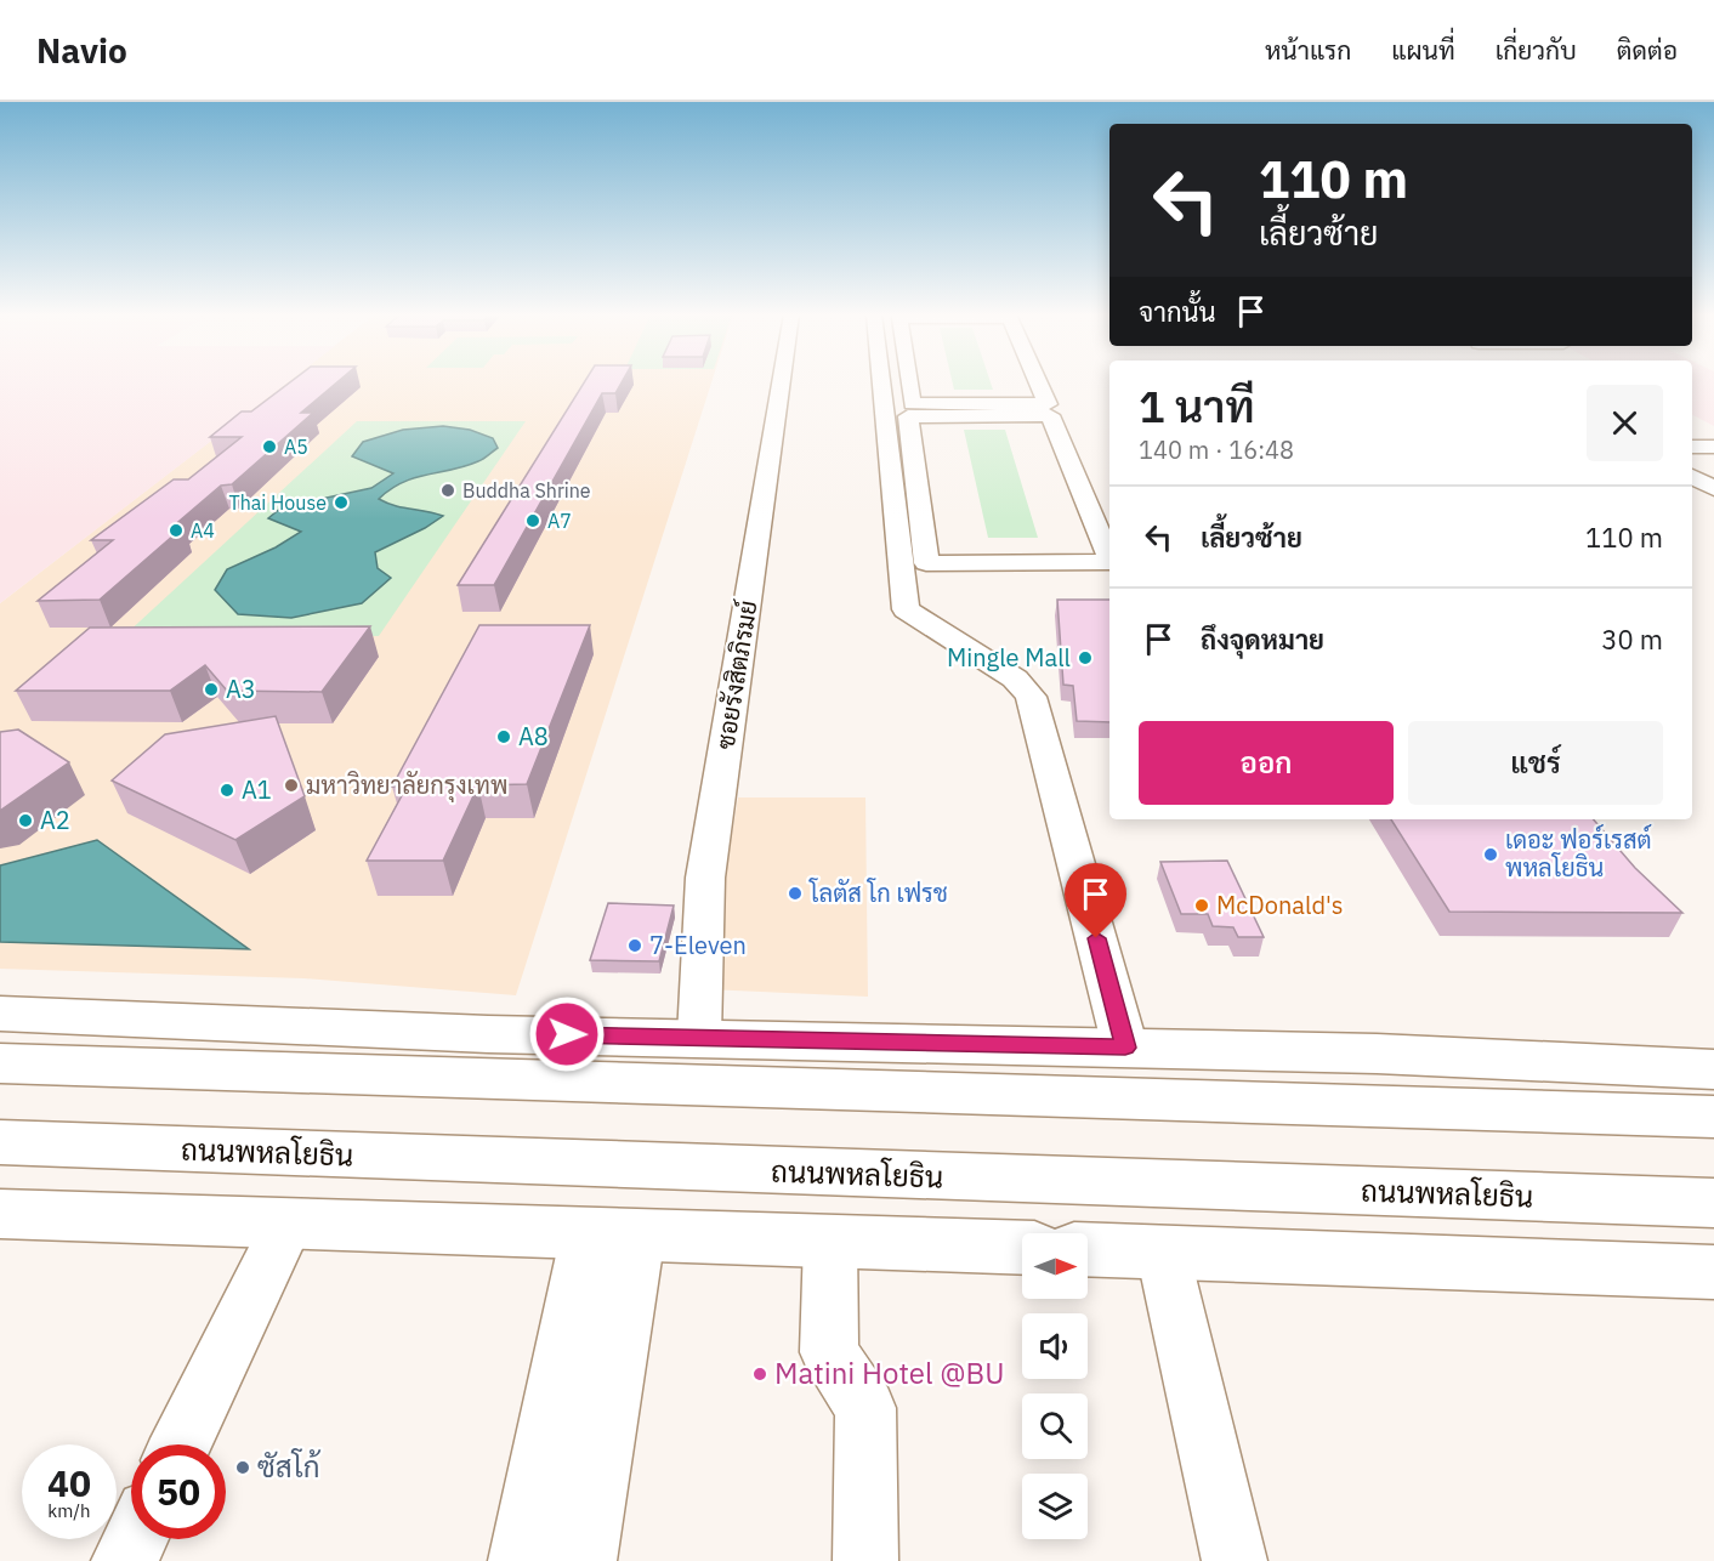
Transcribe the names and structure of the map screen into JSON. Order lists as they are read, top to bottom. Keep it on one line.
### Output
{"streets":{"main road":["ถนนพหลโยธิน"],"street":["ซอยรังสิตภิรมย์"]},"places":["A5","Buddha Shrine","Thai House","A7","A4","Mingle Mall","A3","A8","มหาวิทยาลัยกรุงเทพ","A1","A2","เดอะ ฟอร์เรสต์ พหลโยธิน","โลตัส โก เฟรช","McDonald's","7-Eleven","Matini Hotel @BU","ซัสโก้"],"north":"right","page":{"header":"Navio","nav":["หน้าแรก","แผนที่","เกี่ยวกับ","ติดต่อ"],"turn":["110 m","เลี้ยวซ้าย"],"then":"จากนั้น","heading":["1 นาที","140 m · 16:48"],"list":[{"name":"เลี้ยวซ้าย","value":"110 m"},{"name":"ถึงจุดหมาย","value":"30 m"}],"buttons":["ออก","แชร์"],"speed":"40 km/h","limit":"50"}}
